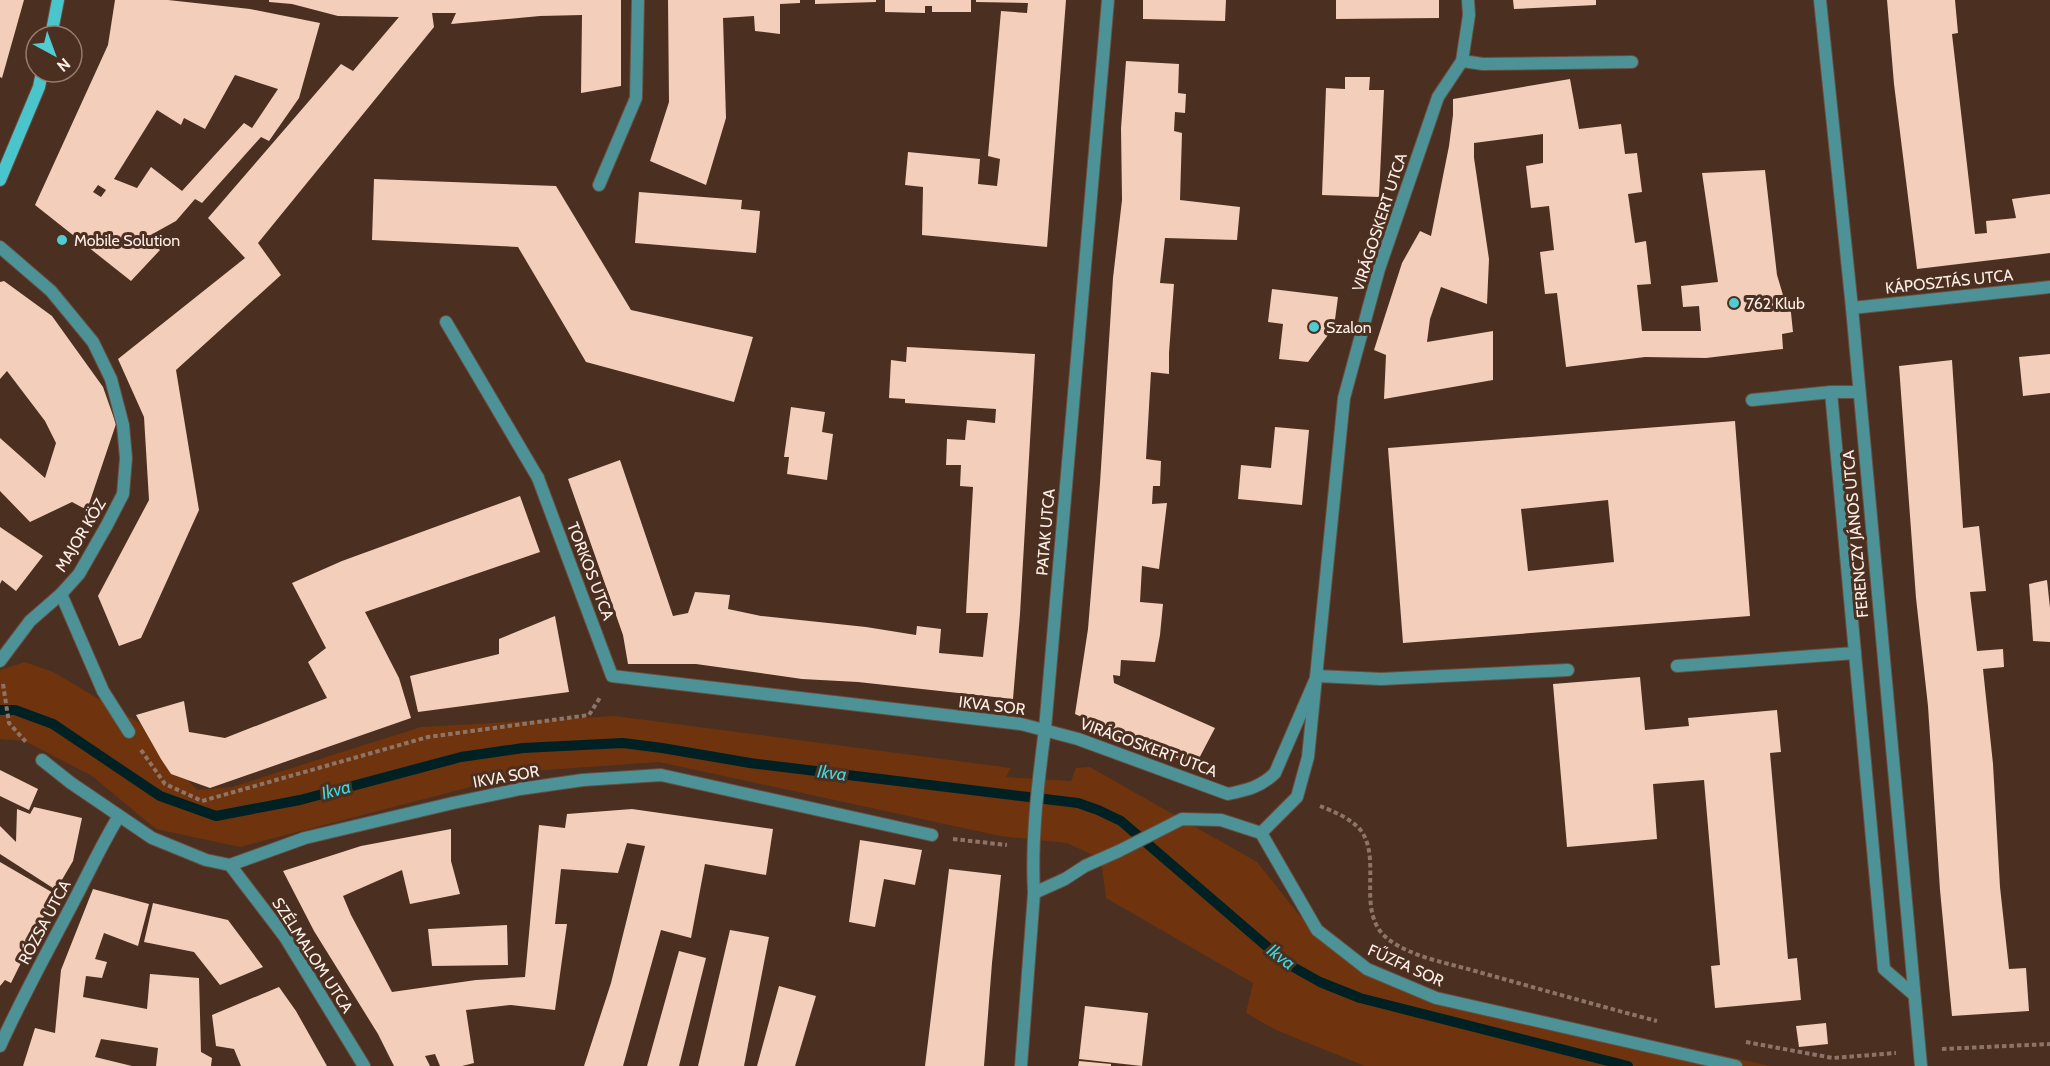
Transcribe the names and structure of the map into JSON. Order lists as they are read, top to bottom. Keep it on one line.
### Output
{"streets":{"street":["VIRÁGOSKERT UTCA","KÁPOSZTÁS UTCA","PATAK UTCA","FERENCZY JÁNOS UTCA","MAJOR KÖZ","TORKOS UTCA","IKVA SOR","RÓZSA UTCA","SZÉLMALOM UTCA","FŰZFA SOR"]},"crossings":[["VIRÁGOSKERT UTCA","PATAK UTCA"],["VIRÁGOSKERT UTCA","IKVA SOR"],["VIRÁGOSKERT UTCA","FŰZFA SOR"],["KÁPOSZTÁS UTCA","FERENCZY JÁNOS UTCA"],["PATAK UTCA","IKVA SOR"],["TORKOS UTCA","IKVA SOR"],["IKVA SOR","SZÉLMALOM UTCA"]],"water":["Ikva"],"places":["Mobile Solution","762 Klub","Szalon"],"north":"bottom right"}
